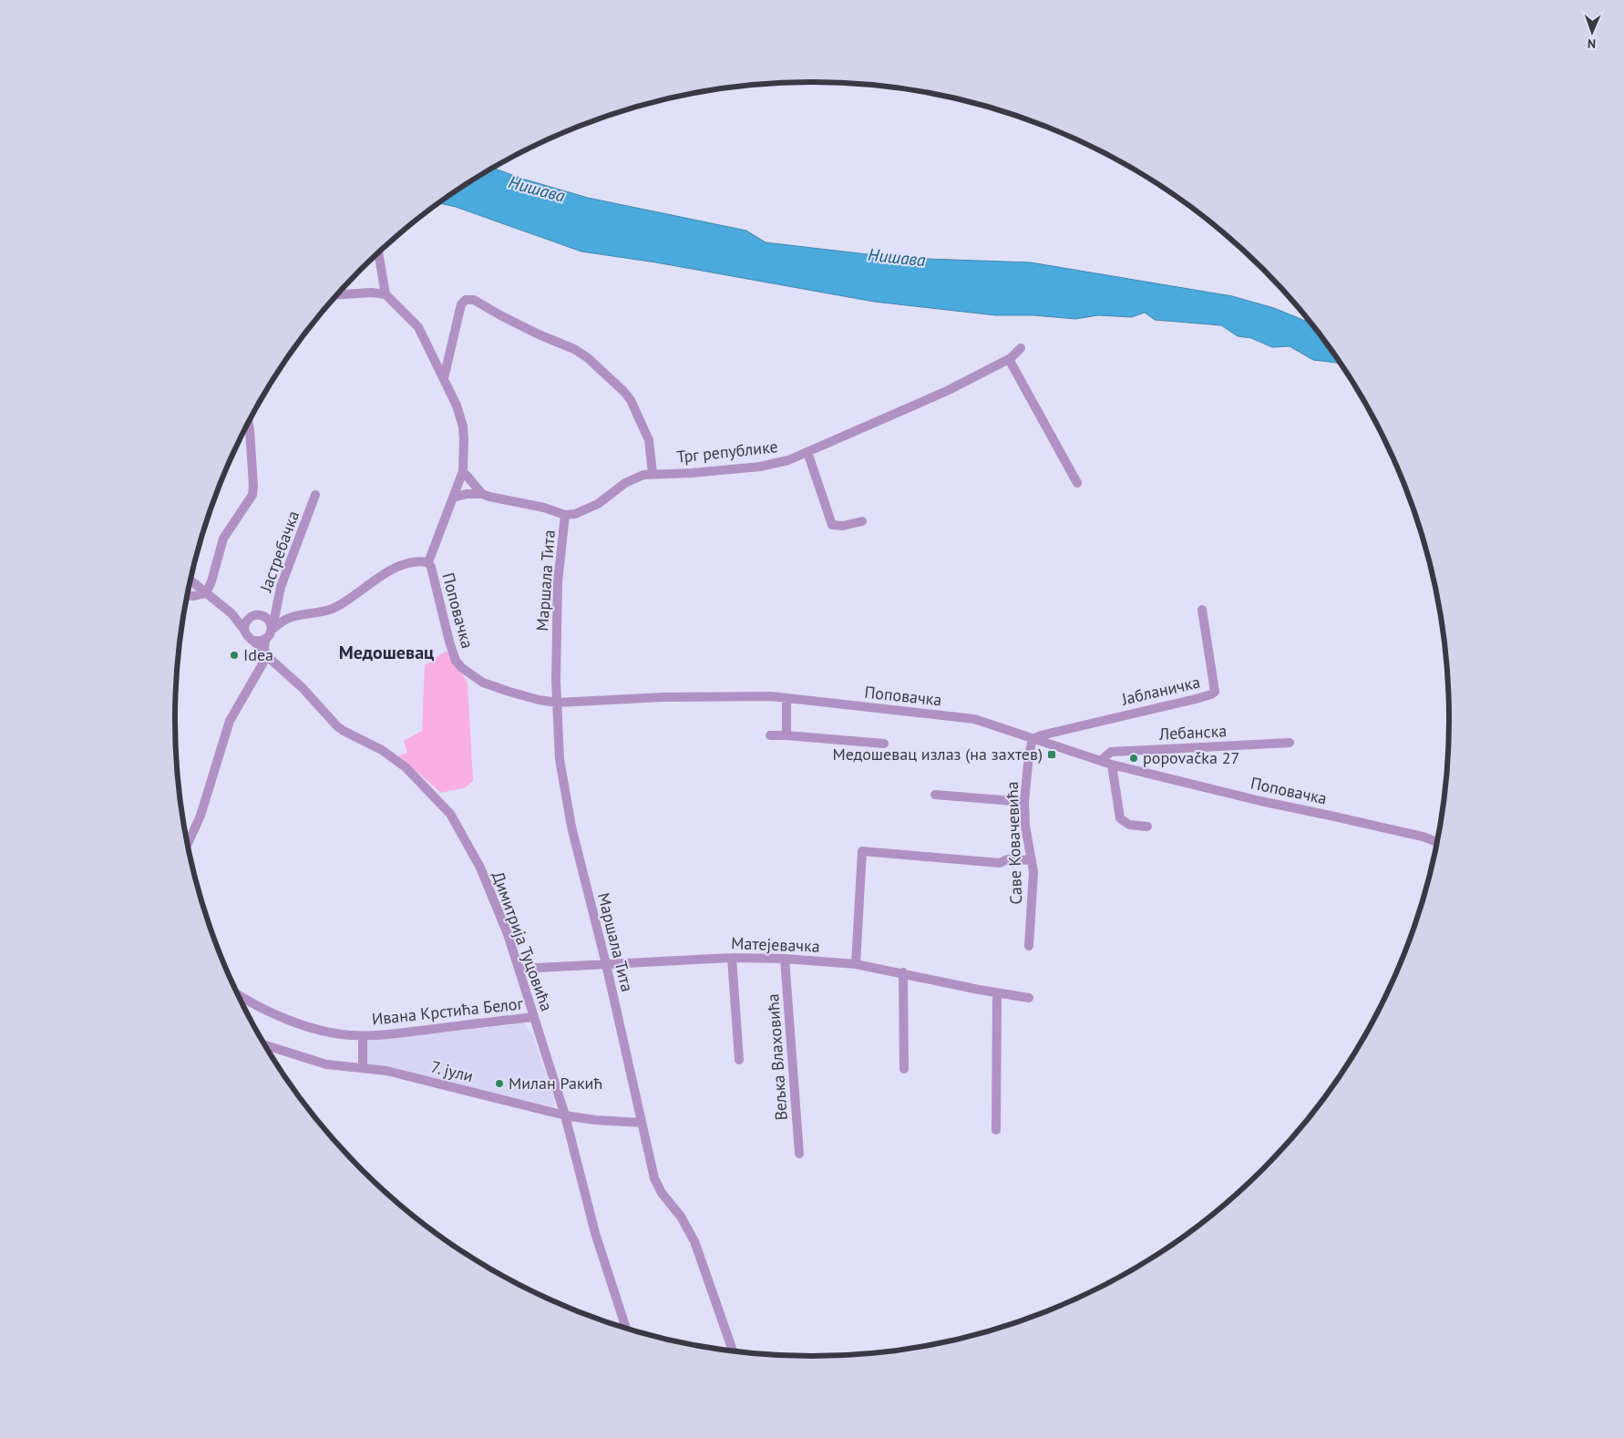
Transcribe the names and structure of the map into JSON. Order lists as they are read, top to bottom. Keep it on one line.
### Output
{"streets":{"street":["Трг републике","Јастребачка","Маршала Тита","Поповачка","Јабланичка","Лебанска","Саве Ковачевића","Димитрија Туцовића","Матејевачка","Ивана Крстића Белог","Вељка Влаховића","7. јули"]},"crossings":[["Трг републике","Маршала Тита"],["Јастребачка","Димитрија Туцовића"],["Маршала Тита","Поповачка"],["Маршала Тита","Матејевачка"],["Маршала Тита","7. јули"],["Поповачка","Јабланичка"],["Поповачка","Лебанска"],["Поповачка","Саве Ковачевића"],["Јабланичка","Саве Ковачевића"],["Димитрија Туцовића","Матејевачка"],["Димитрија Туцовића","Ивана Крстића Белог"],["Димитрија Туцовића","7. јули"],["Матејевачка","Вељка Влаховића"],["Ивана Крстића Белог","7. јули"]],"districts":["Медошевац"],"water":["Нишава"],"places":{"other":["Idea","popovačka 27","Милан Ракић"],"transit":["Медошевац излаз (на захтев)"]},"north":"bottom"}
